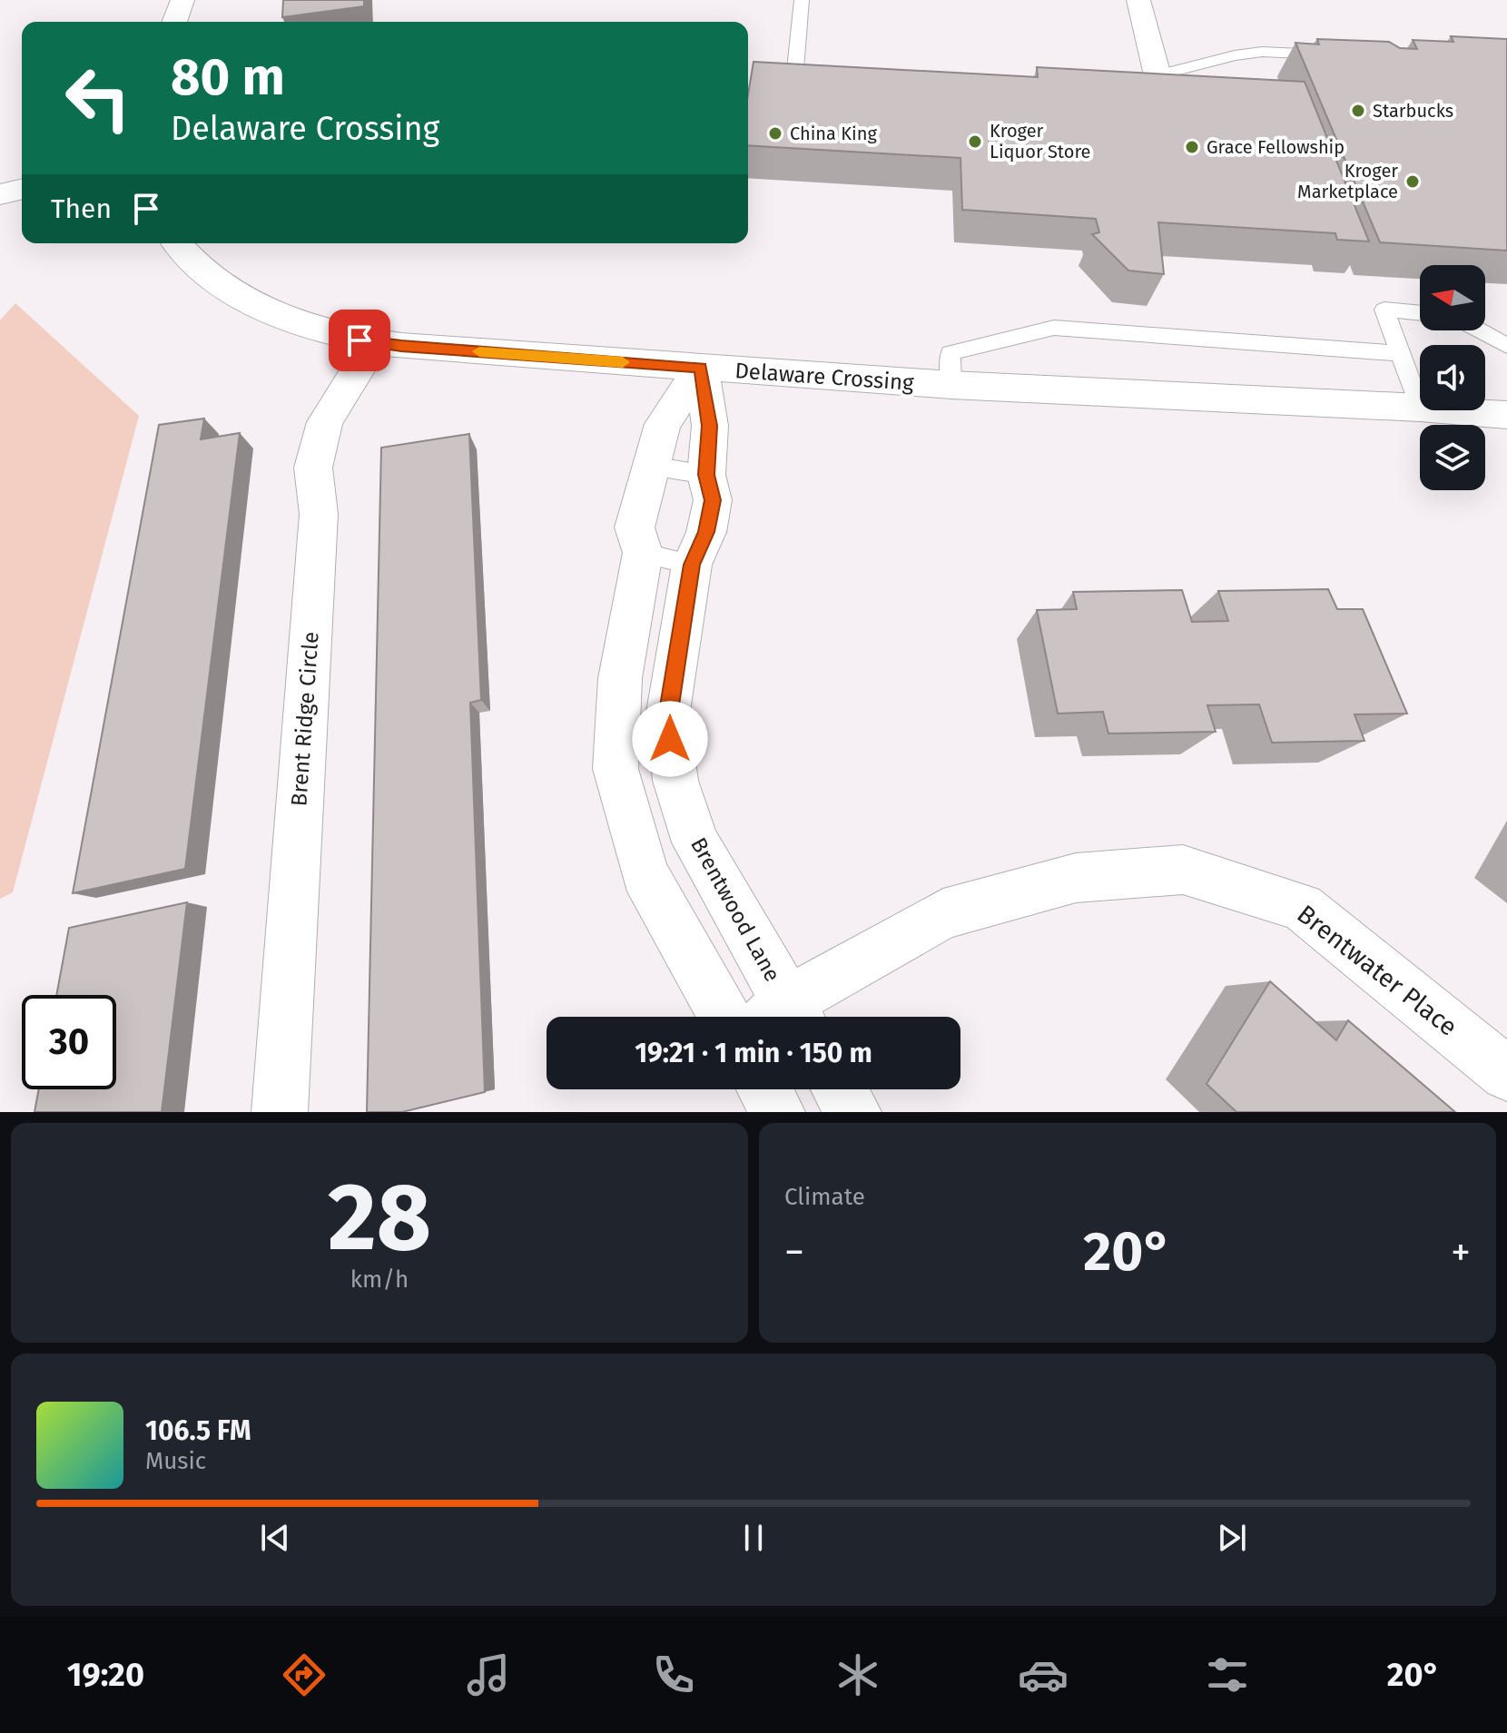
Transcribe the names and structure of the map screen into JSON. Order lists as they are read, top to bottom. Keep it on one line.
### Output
{"streets":{"street":["Delaware Crossing","Brent Ridge Circle","Brentwood Lane","Brentwater Place"]},"crossings":[["Delaware Crossing","Brent Ridge Circle"],["Delaware Crossing","Brentwood Lane"]],"places":["Starbucks","China King","Kroger Liquor Store","Grace Fellowship","Kroger Marketplace"],"north":"left","page":{"turn":["80 m","Delaware Crossing"],"then":"Then","limit":"30","trip":"19:21 · 1 min · 150 m","tile":[["28","km/h"],"Climate"],"heat":["−","20°","+"],"song":["106.5 FM","Music"],"tabs":["19:20","20°"]}}
